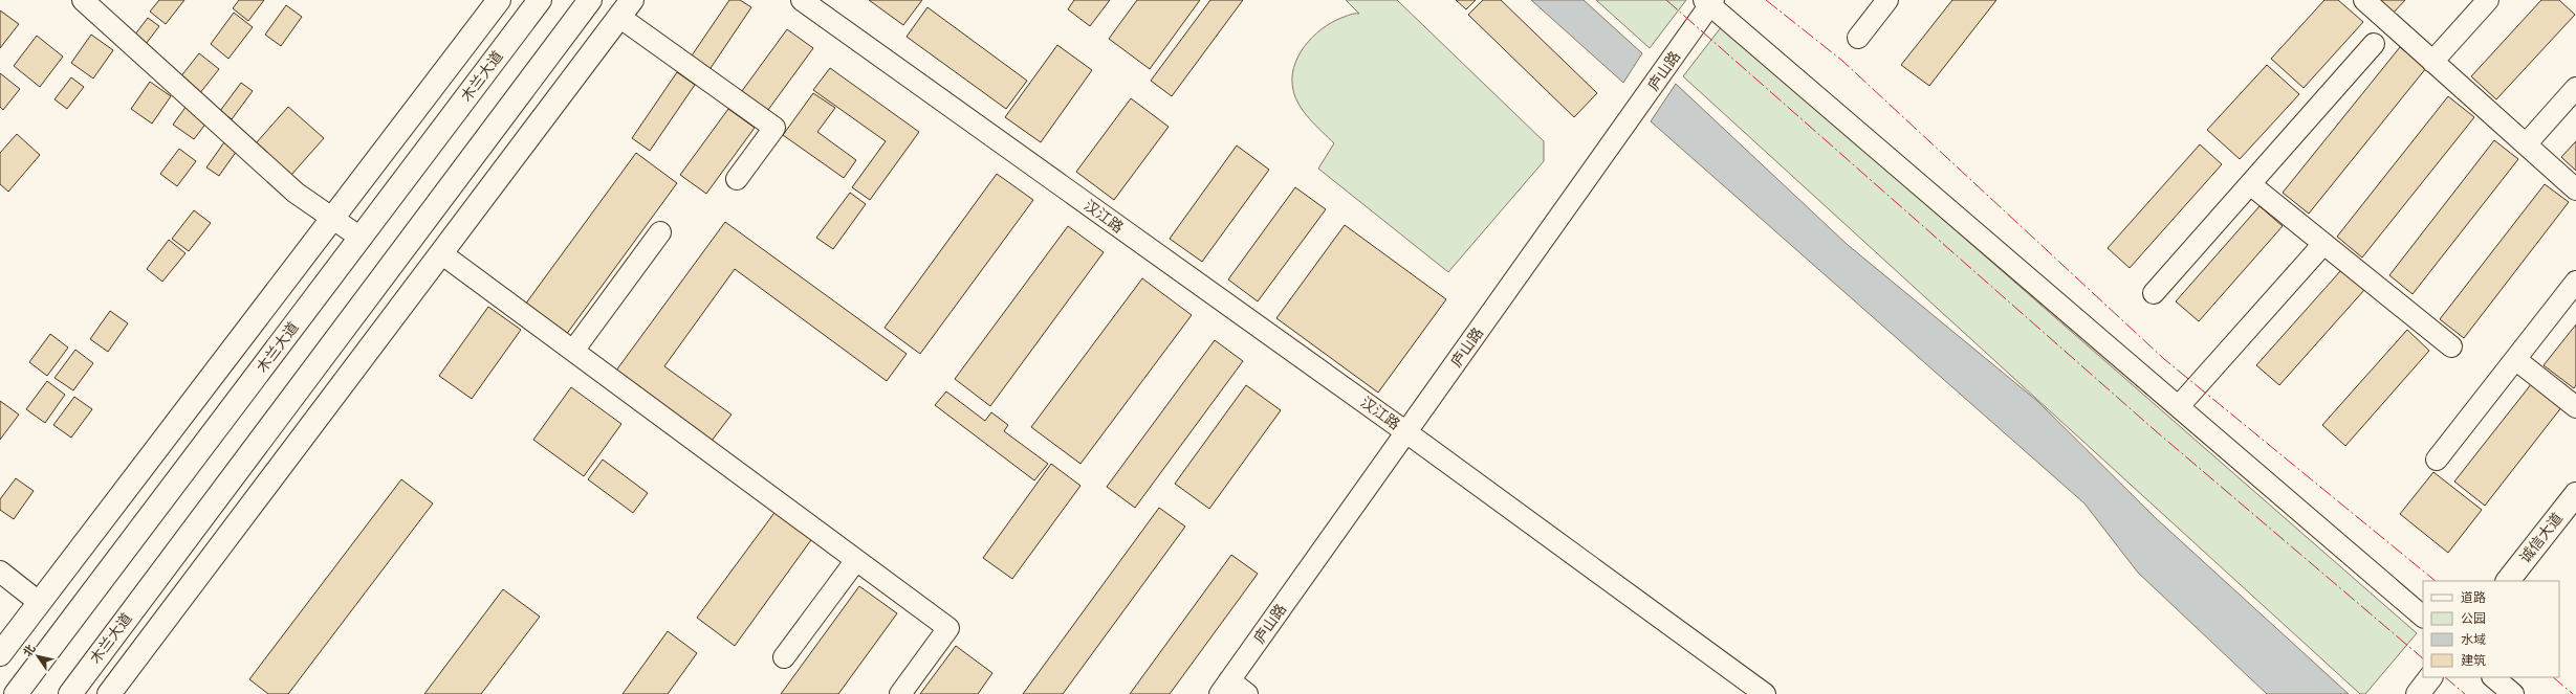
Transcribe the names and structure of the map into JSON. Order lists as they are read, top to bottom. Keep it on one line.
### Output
{"streets":{"main road":["木兰大道","诚信大道"],"street":["庐山路","汉江路"]},"crossings":[["庐山路","汉江路"]],"legend":["道路","公园","水域","建筑"],"north":"top left"}
